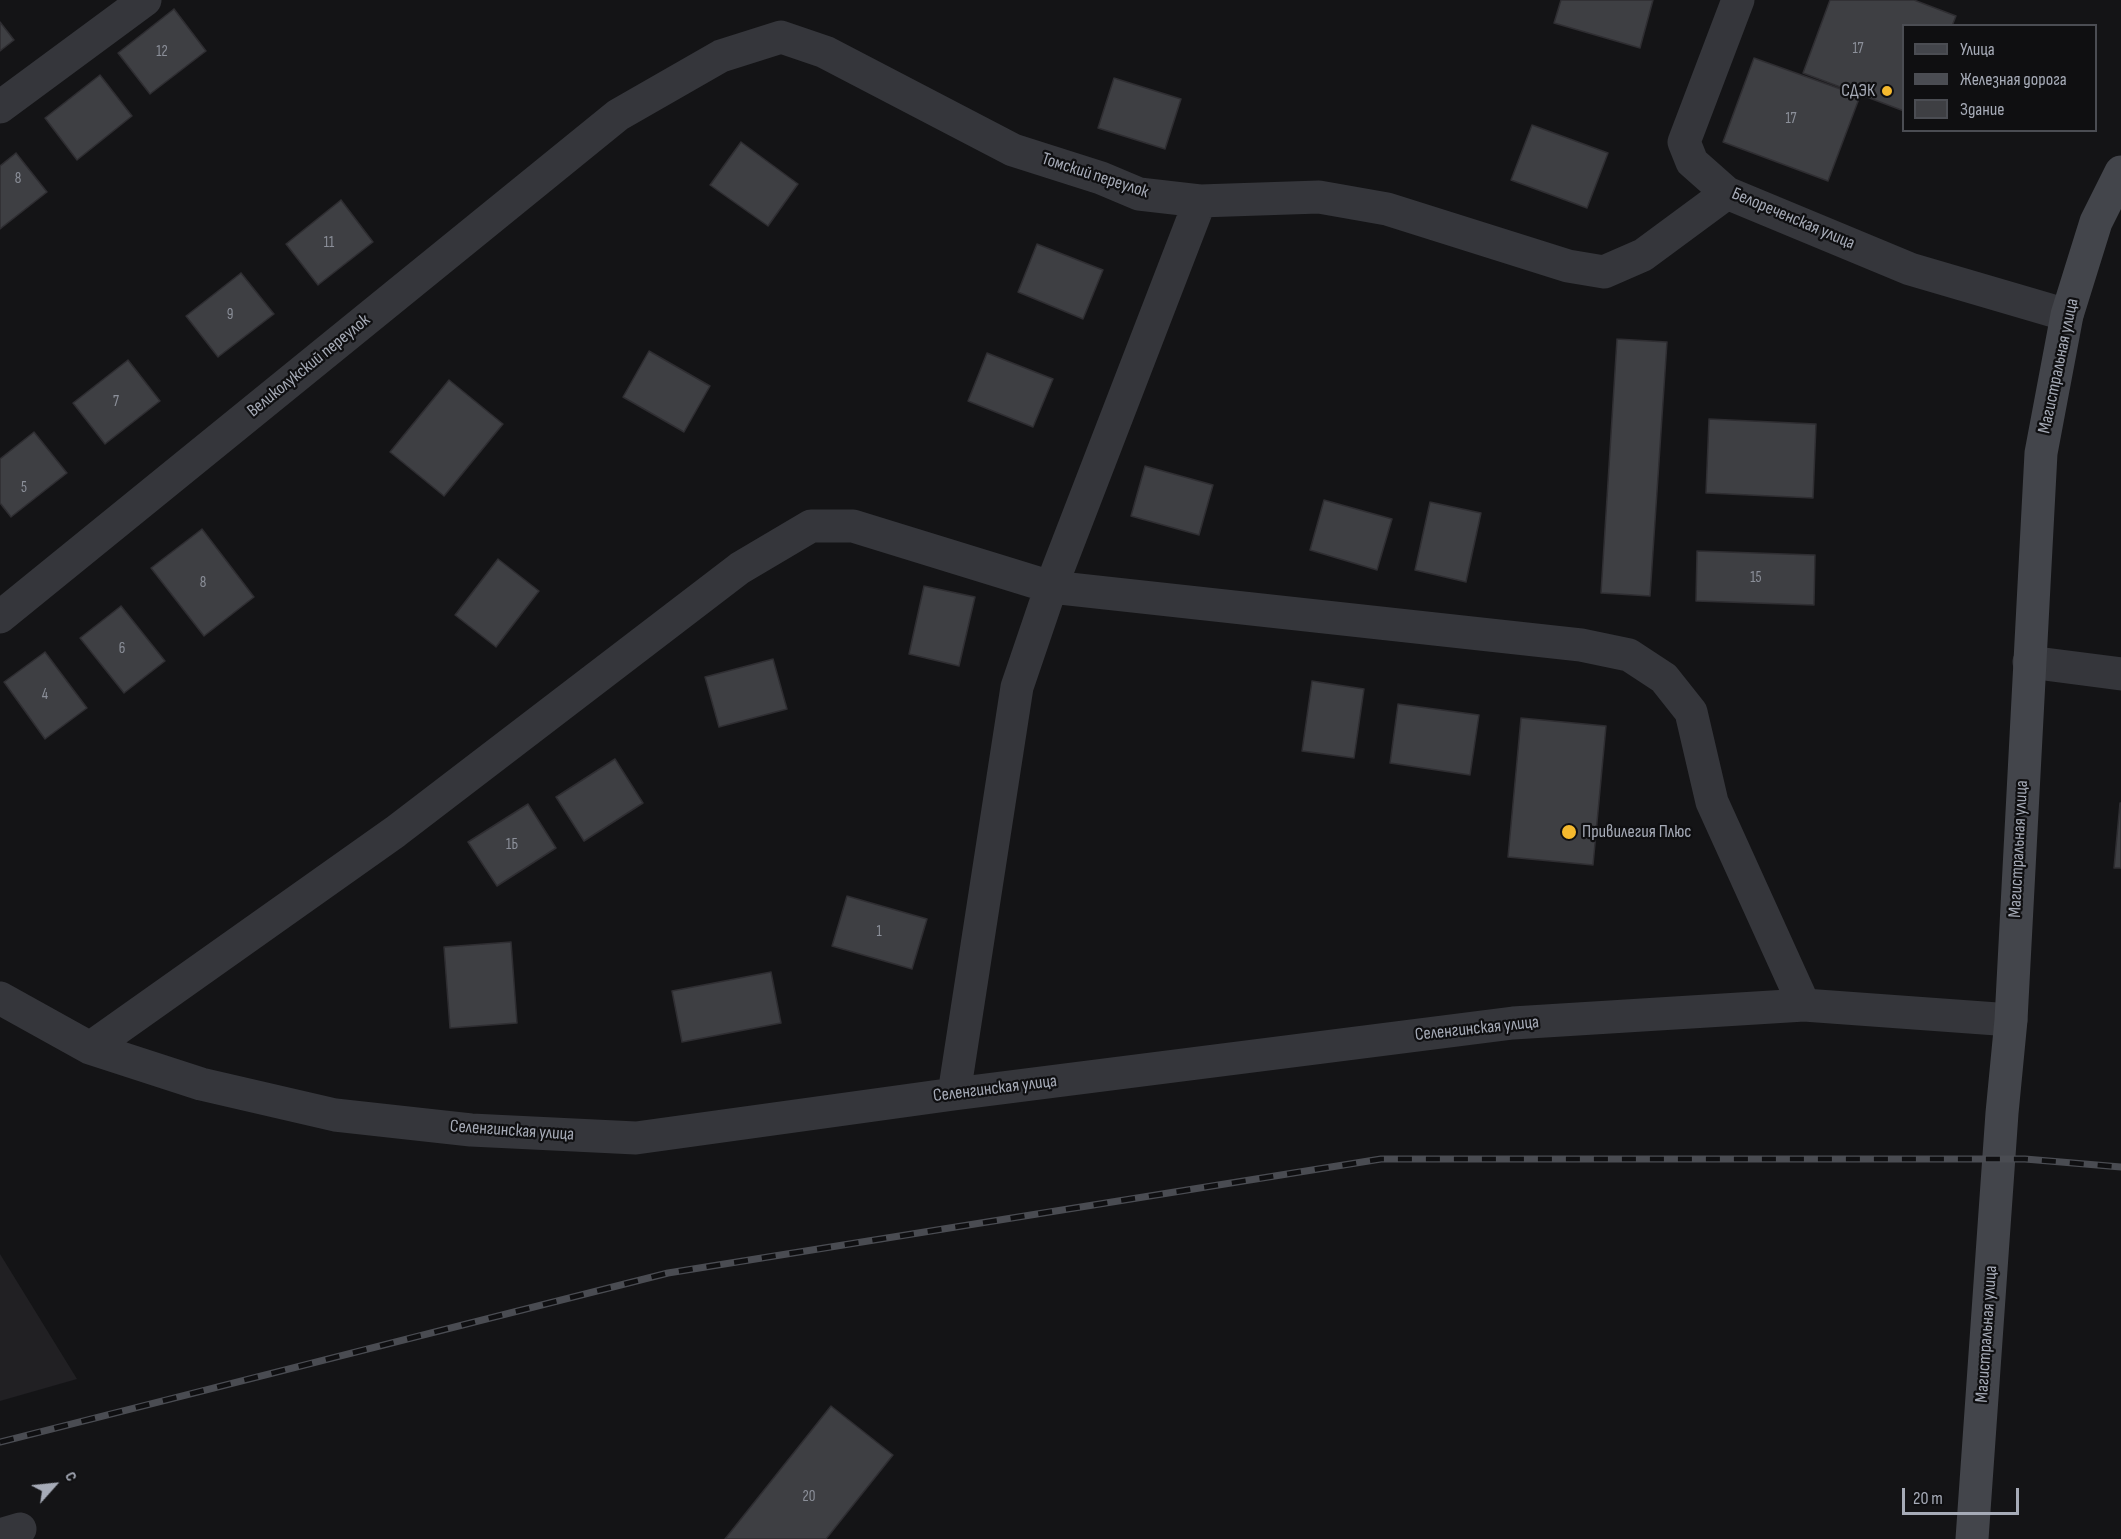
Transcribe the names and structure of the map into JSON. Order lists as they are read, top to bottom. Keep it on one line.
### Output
{"streets":{"main road":["Магистральная улица"],"street":["Томский переулок","Белореченская улица","Великолукский переулок","Селенгинская улица"]},"crossings":[["Томский переулок","Белореченская улица"],["Томский переулок","Великолукский переулок"],["Белореченская улица","Магистральная улица"],["Магистральная улица","Селенгинская улица"]],"places":["СДЭК","Привилегия Плюс"],"house_numbers":["17","12","17","8","11","9","7","5","15","8","6","4","1Б","1","20"],"legend":["Улица","Железная дорога","Здание"],"scale_bar":"20 m","north":"top right"}
